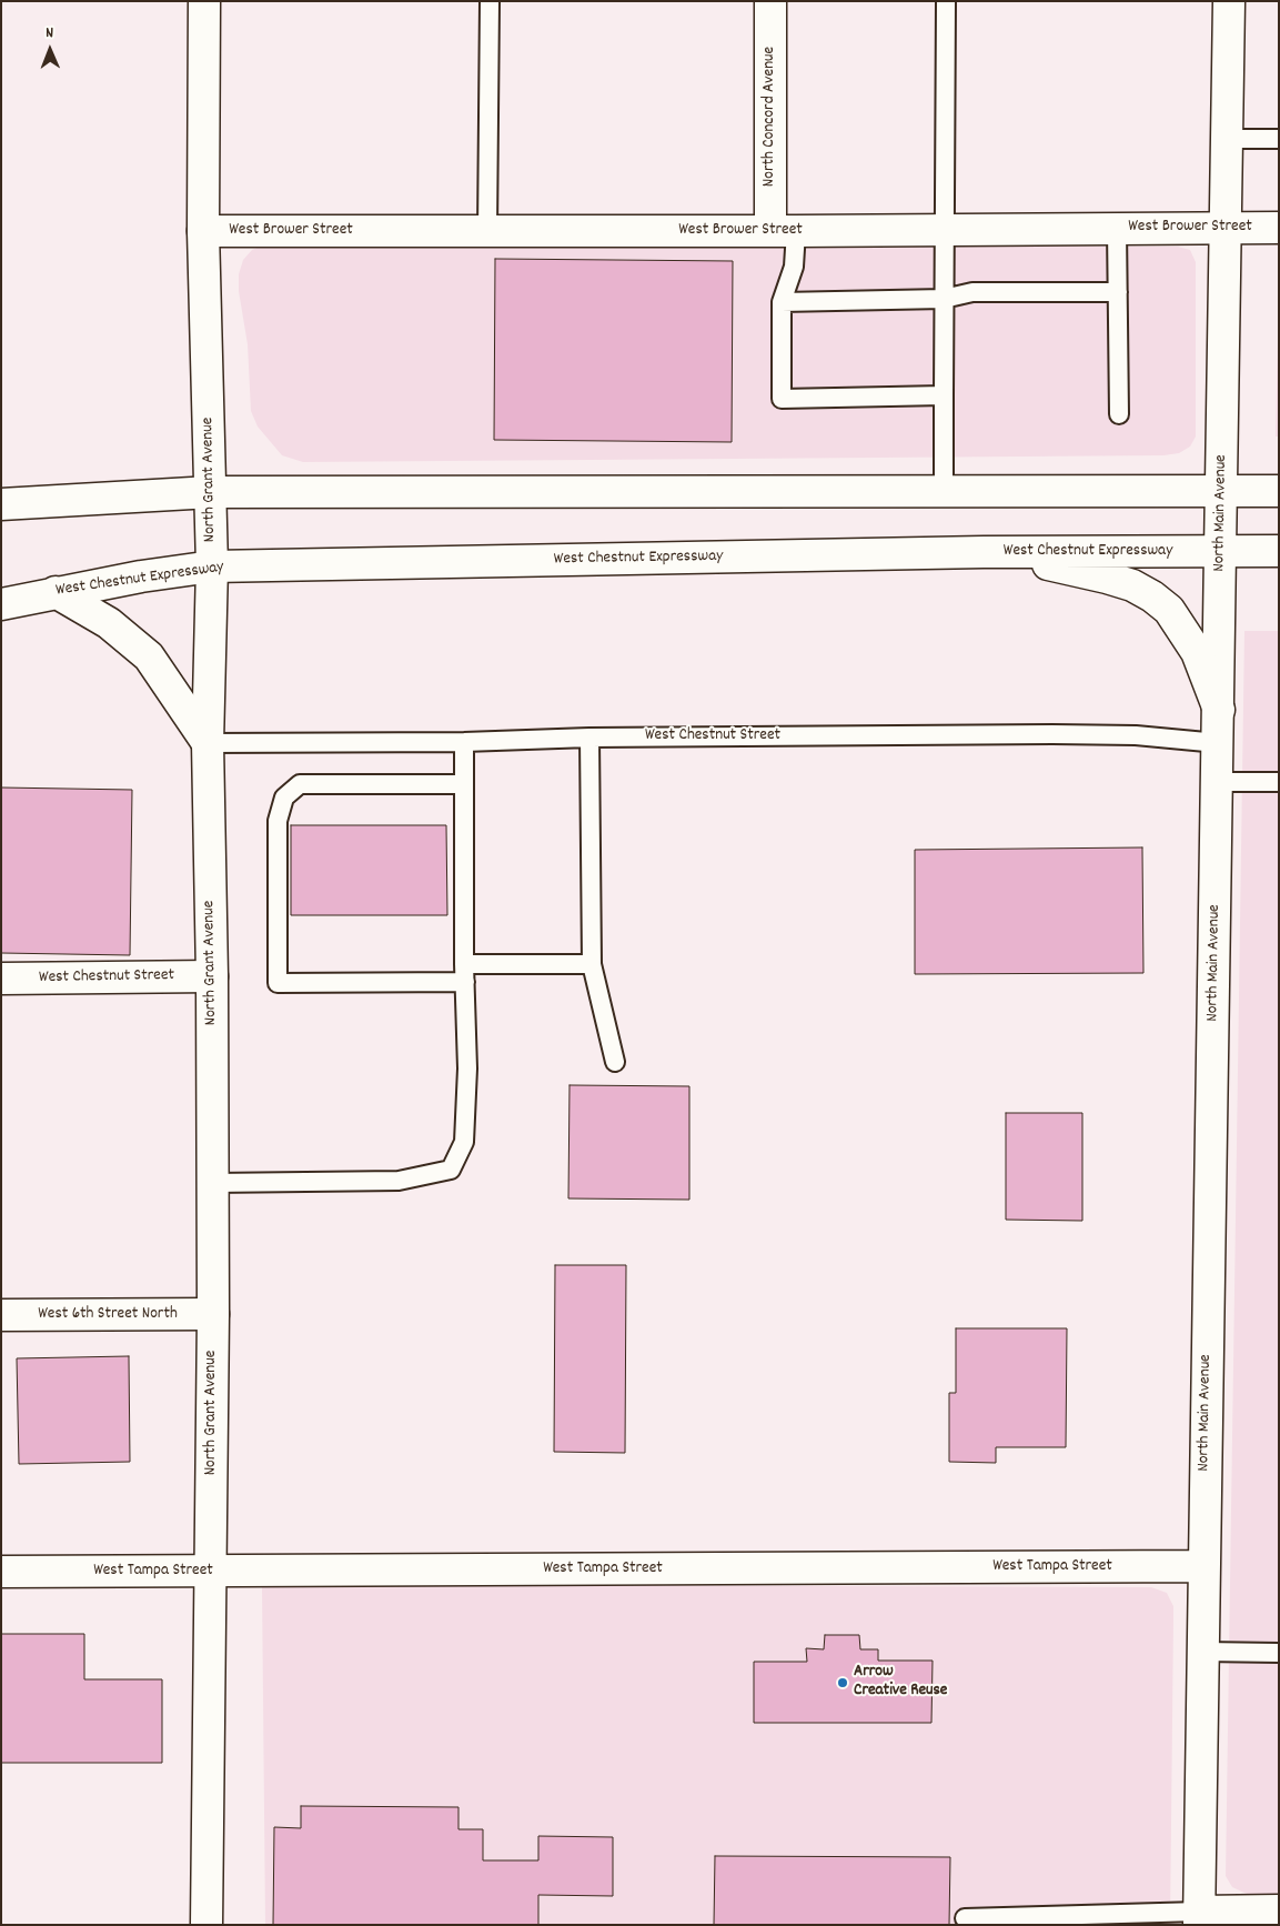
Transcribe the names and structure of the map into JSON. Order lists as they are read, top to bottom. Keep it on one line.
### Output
{"streets":{"main road":["North Concord Avenue","West Brower Street","North Grant Avenue","North Main Avenue","West Chestnut Expressway","West Chestnut Street","West 6th Street North","West Tampa Street"]},"crossings":[["North Concord Avenue","West Brower Street"],["West Brower Street","North Grant Avenue"],["West Brower Street","North Main Avenue"],["North Grant Avenue","West Chestnut Expressway"],["North Grant Avenue","West Chestnut Street"],["North Grant Avenue","West 6th Street North"],["North Grant Avenue","West Tampa Street"],["North Main Avenue","West Chestnut Expressway"],["North Main Avenue","West Chestnut Street"],["North Main Avenue","West Tampa Street"]],"places":["Arrow Creative Reuse"],"north":"top"}
